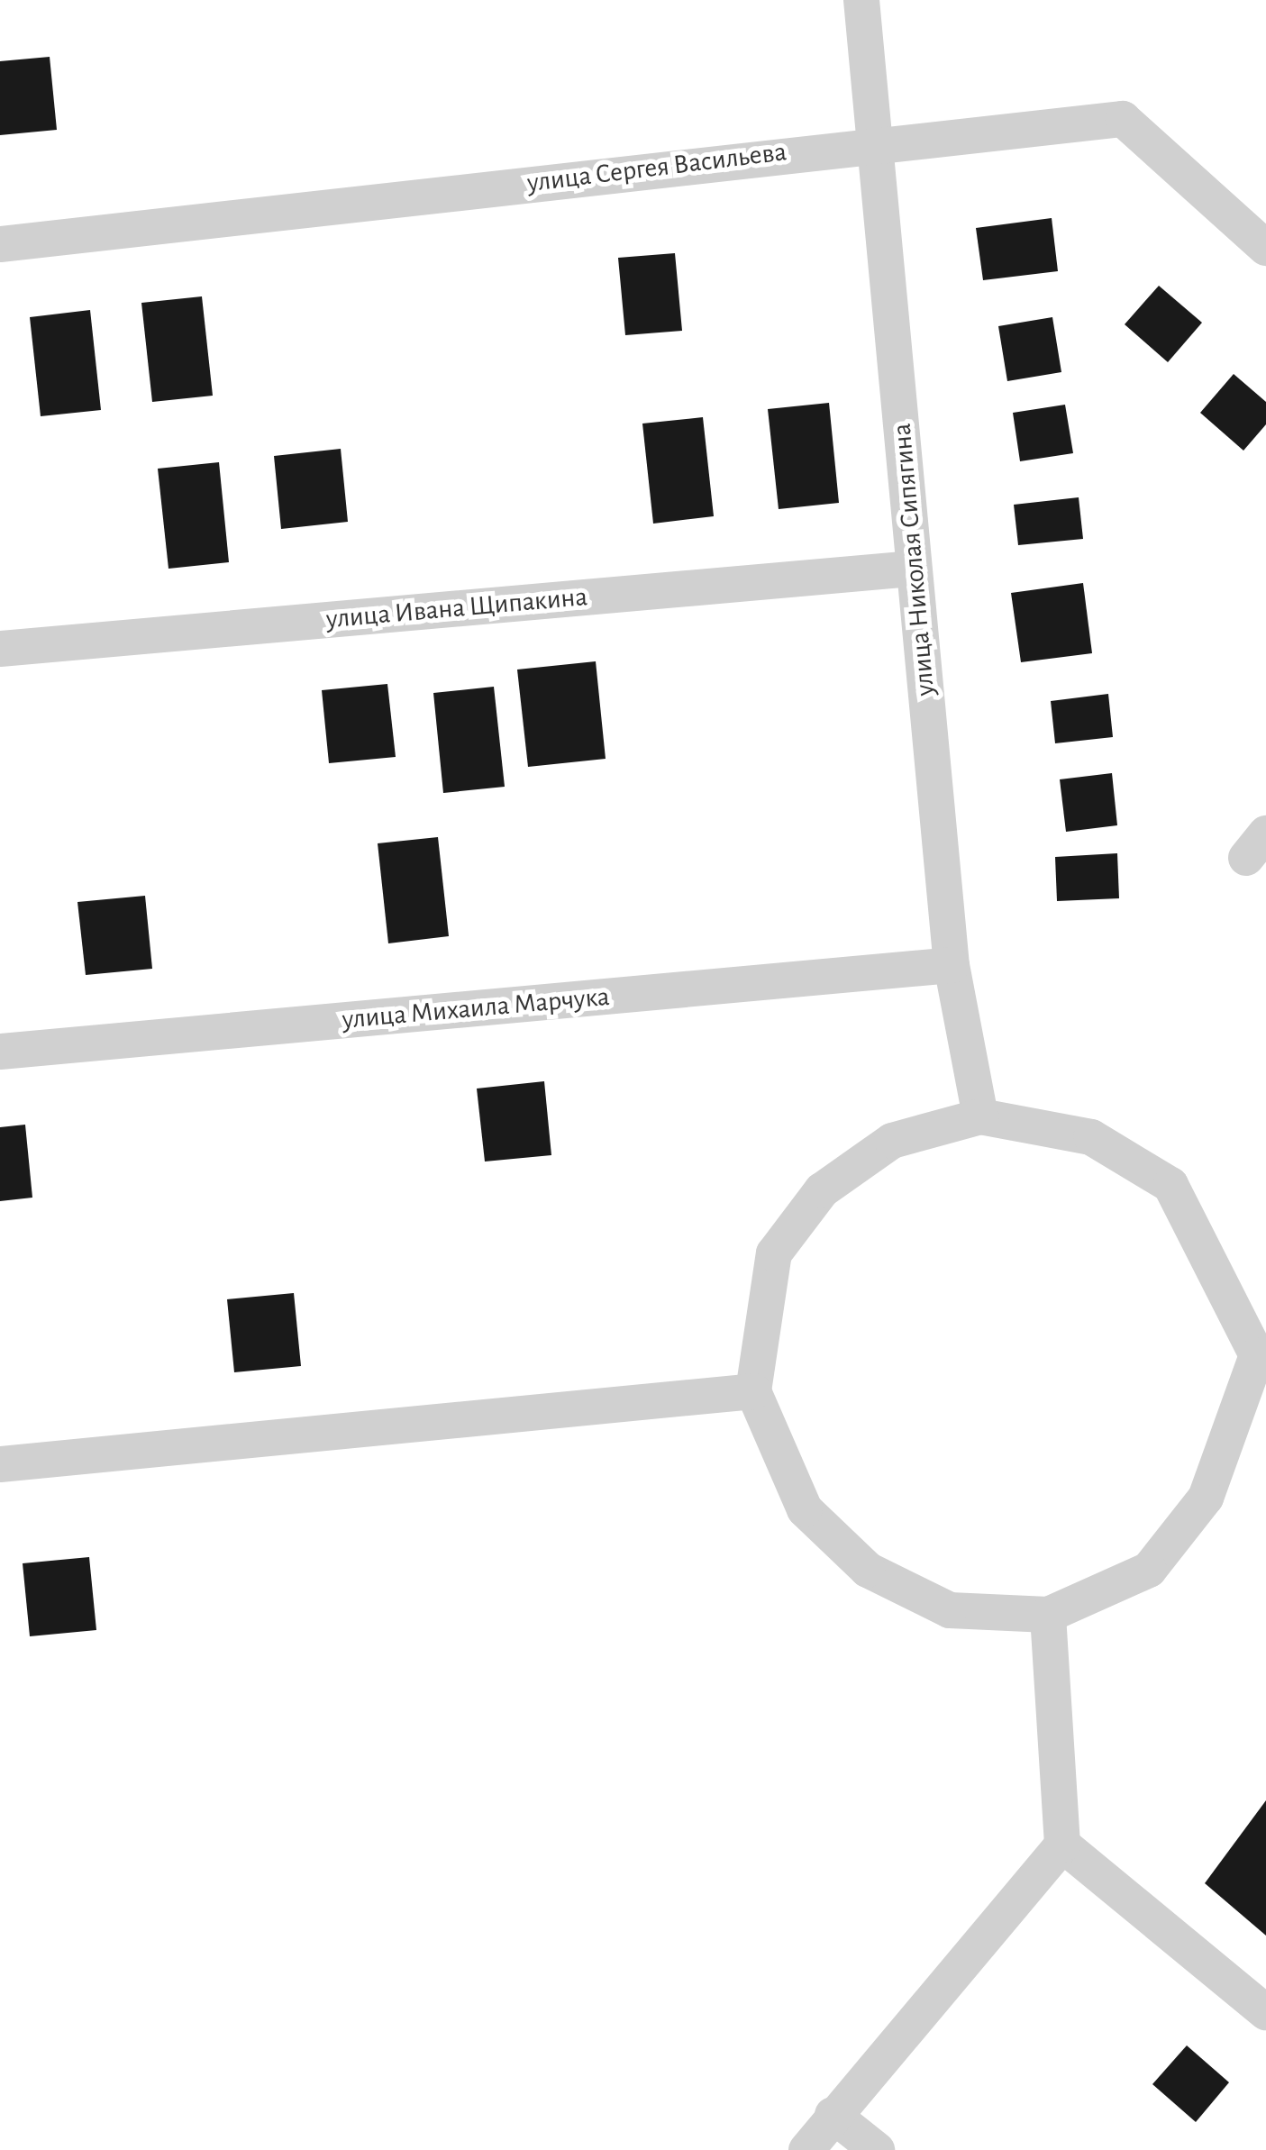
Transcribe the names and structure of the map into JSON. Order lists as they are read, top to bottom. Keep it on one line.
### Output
{"streets":{"street":["улица Сергея Васильева","улица Николая Сипягина","улица Ивана Щипакина","улица Михаила Марчука"]},"crossings":[["улица Сергея Васильева","улица Николая Сипягина"],["улица Николая Сипягина","улица Ивана Щипакина"],["улица Николая Сипягина","улица Михаила Марчука"]]}
